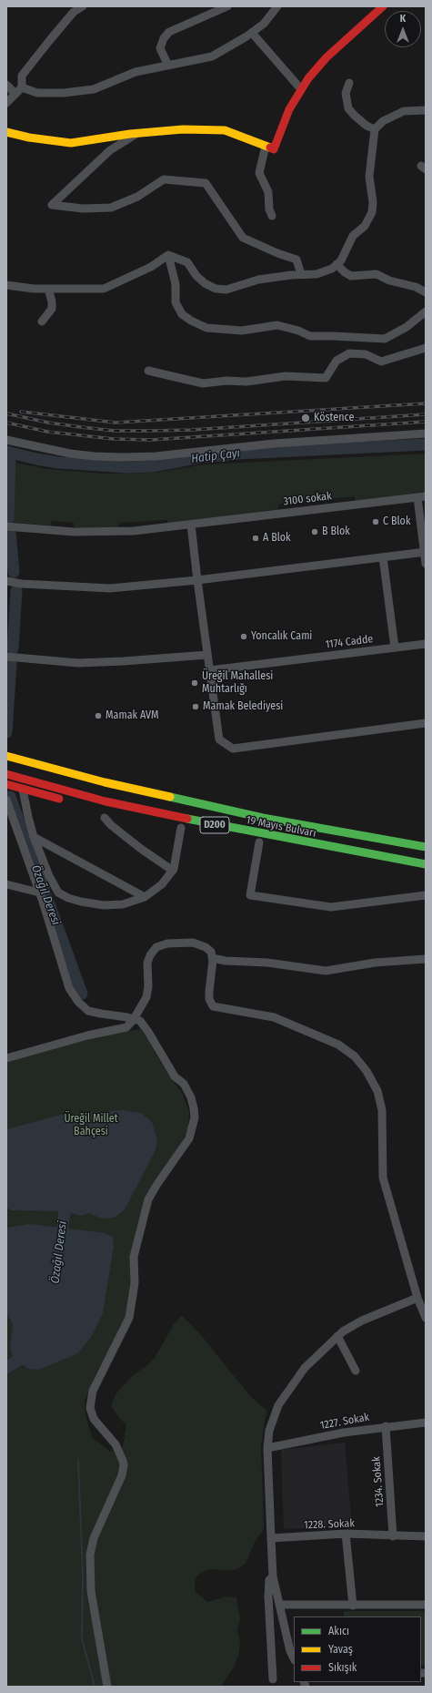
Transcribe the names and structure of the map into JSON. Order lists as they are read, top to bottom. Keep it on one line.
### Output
{"streets":{"main road":["D200","19 Mayıs Bulvarı"],"street":["3100 sokak","1174 Cadde","1227. Sokak","1234. Sokak","1228. Sokak"]},"crossings":[["1227. Sokak","1234. Sokak"],["1234. Sokak","1228. Sokak"]],"water":["Hatip Çayı","Özağıl Deresi"],"parks":["Üreğil Millet Bahçesi"],"places":["Köstence","C Blok","B Blok","A Blok","Yoncalık Cami","Üreğil Mahallesi Muhtarlığı","Mamak Belediyesi","Mamak AVM"],"legend":["Akıcı","Yavaş","Sıkışık"],"north":"top"}
